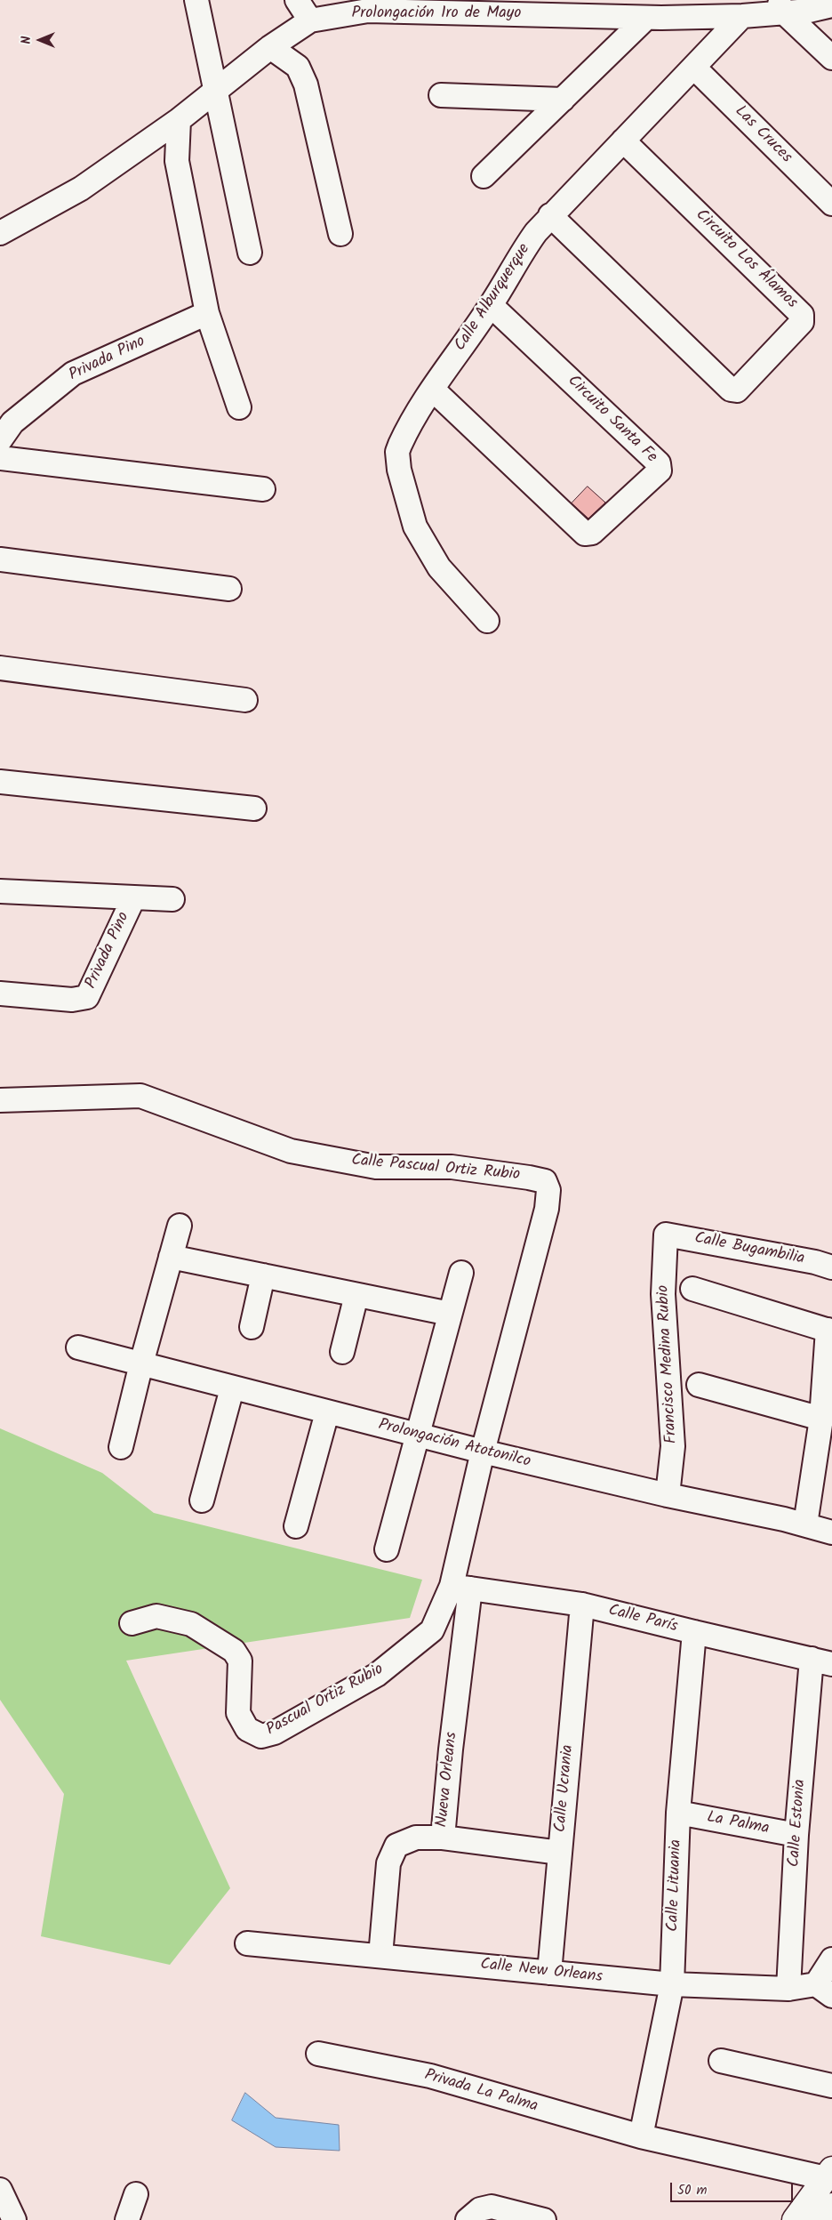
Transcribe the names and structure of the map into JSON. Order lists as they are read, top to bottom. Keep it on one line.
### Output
{"streets":{"street":["Prolongación 1ro de Mayo","Las Cruces","Circuito Los Álamos","Calle Alburquerque","Privada Pino","Circuito Santa Fe","Calle Pascual Ortiz Rubio","Calle Bugambilia","Francisco Medina Rubio","Prolongación Atotonilco","Calle París","Pascual Ortiz Rubio","Nueva Orleans","Calle Ucrania","Calle Estonia","La Palma","Calle Lituania","Calle New Orleans","Privada La Palma"]},"crossings":[["Prolongación 1ro de Mayo","Calle Alburquerque"],["Las Cruces","Calle Alburquerque"],["Circuito Los Álamos","Calle Alburquerque"],["Calle Alburquerque","Circuito Santa Fe"],["Calle Pascual Ortiz Rubio","Prolongación Atotonilco"],["Calle Pascual Ortiz Rubio","Calle París"],["Calle Pascual Ortiz Rubio","Pascual Ortiz Rubio"],["Calle Pascual Ortiz Rubio","Nueva Orleans"],["Calle Bugambilia","Francisco Medina Rubio"],["Francisco Medina Rubio","Prolongación Atotonilco"],["Calle París","Pascual Ortiz Rubio"],["Calle París","Nueva Orleans"],["Calle París","Calle Ucrania"],["Calle París","Calle Estonia"],["Calle París","Calle Lituania"],["Pascual Ortiz Rubio","Nueva Orleans"],["Nueva Orleans","Calle New Orleans"],["Calle Ucrania","Calle New Orleans"],["Calle Estonia","La Palma"],["Calle Estonia","Calle New Orleans"],["La Palma","Calle Lituania"],["Calle Lituania","Calle New Orleans"],["Calle Lituania","Privada La Palma"]],"scale_bar":"50 m","north":"left"}
